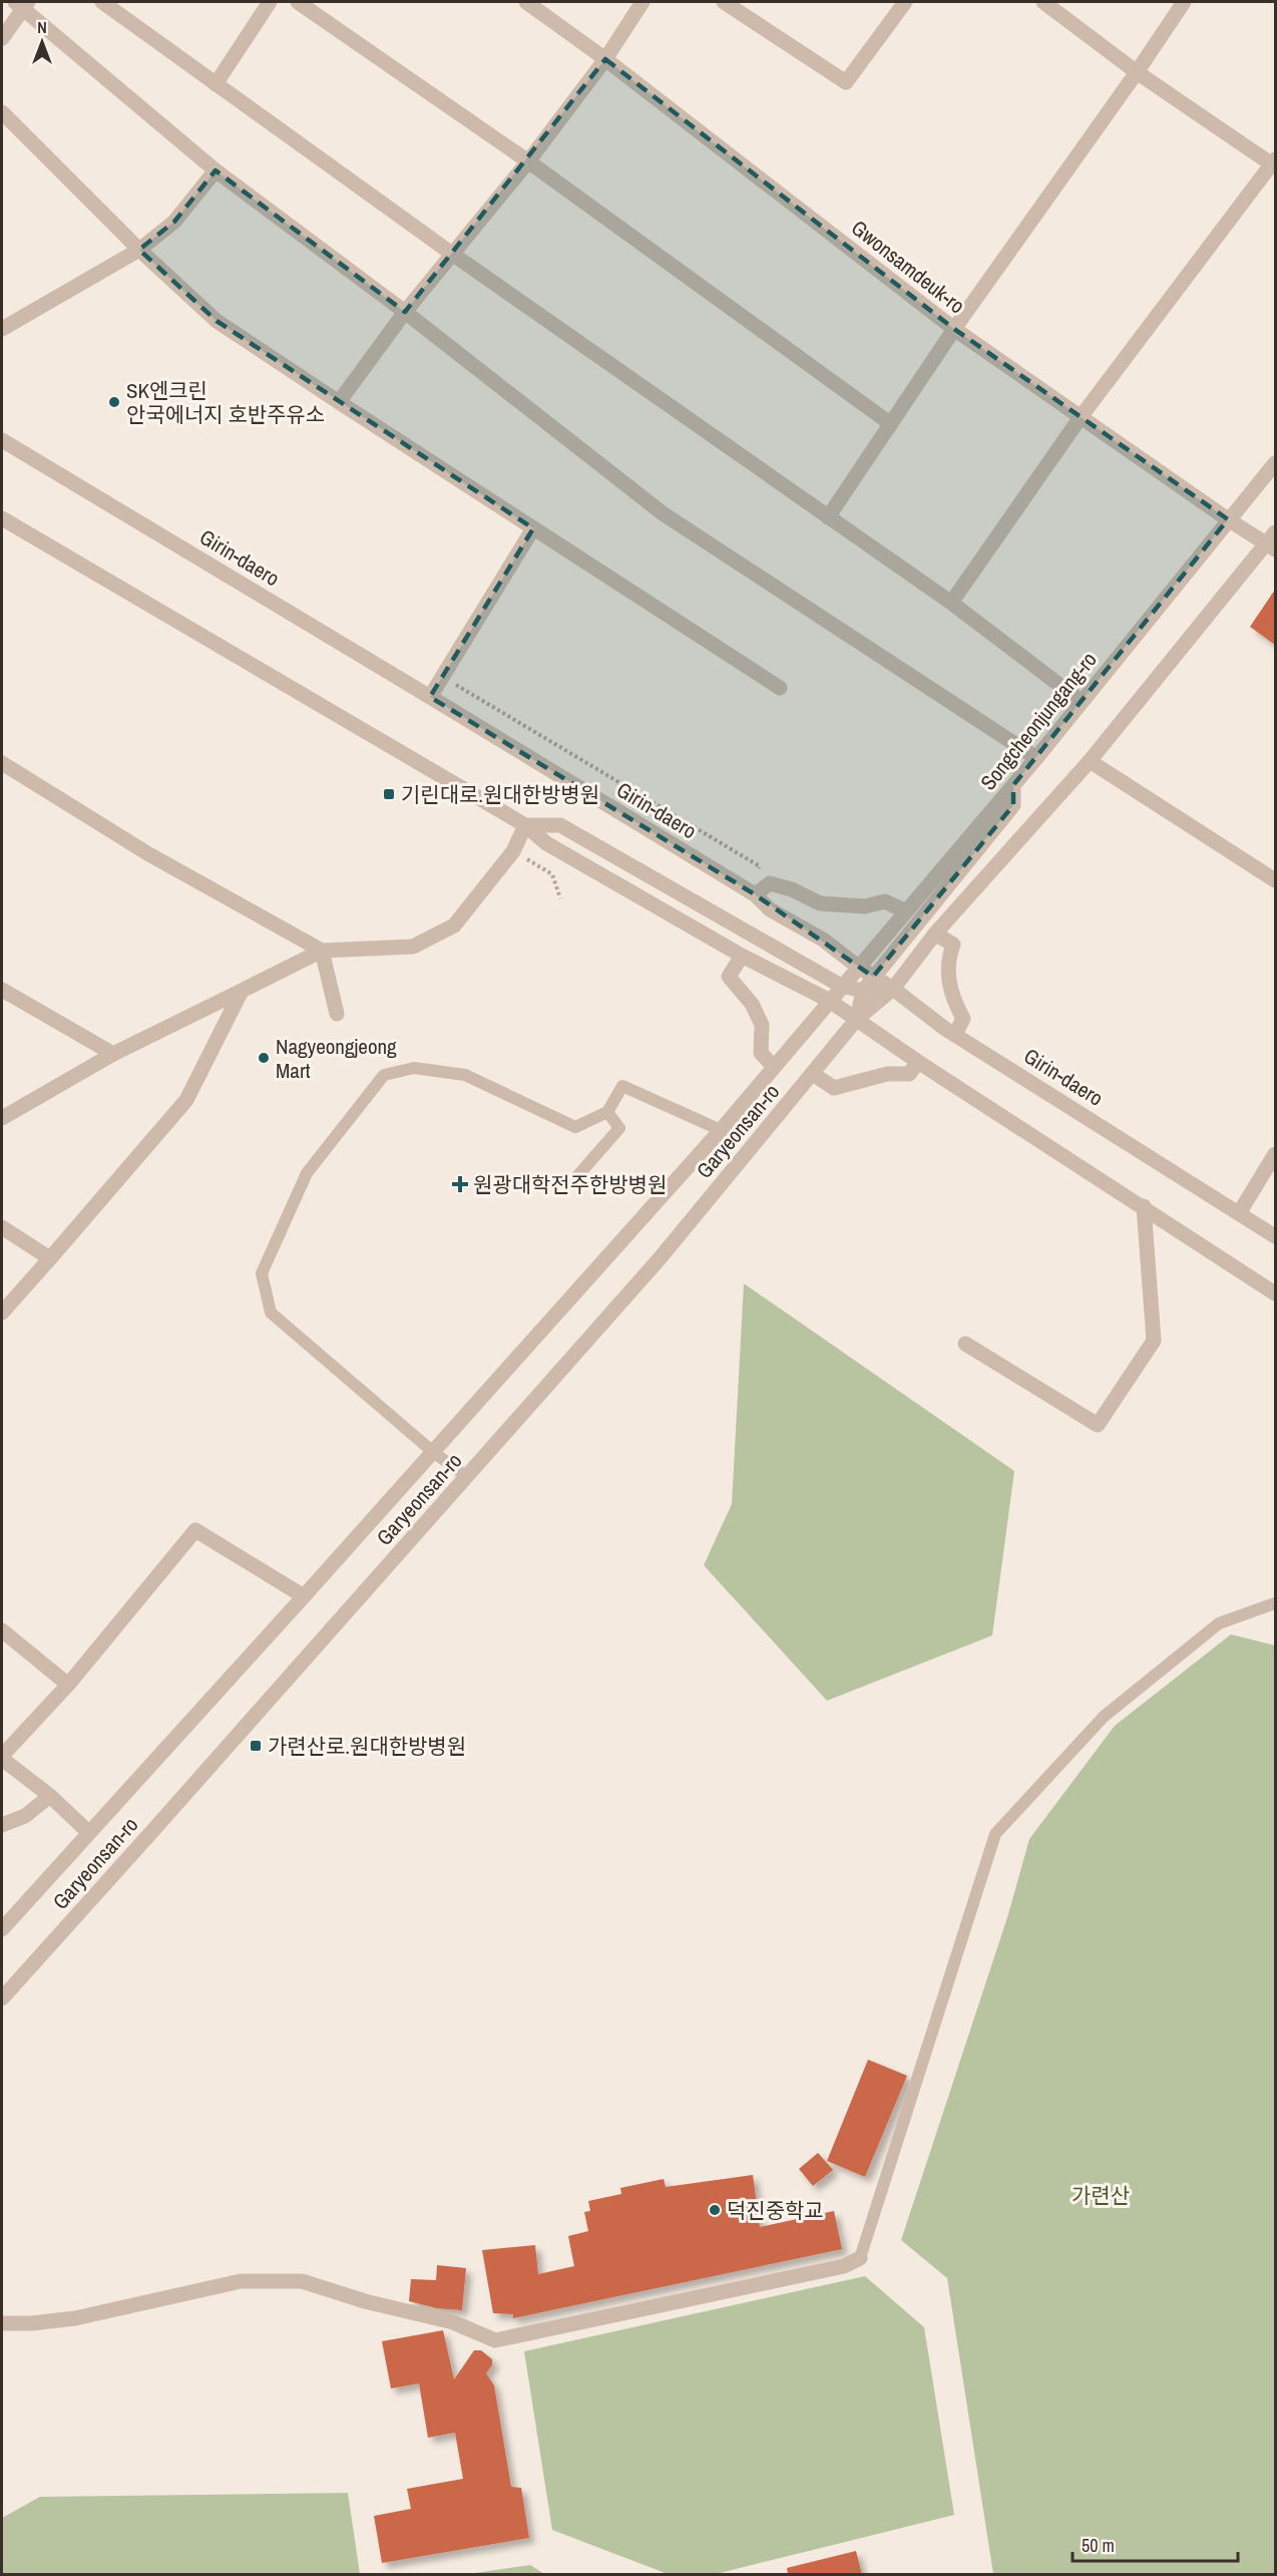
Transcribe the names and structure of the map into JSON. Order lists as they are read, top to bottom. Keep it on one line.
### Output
{"streets":{"street":["Gwonsamdeuk-ro","Girin-daero","Songcheonjungang-ro","Garyeonsan-ro"]},"crossings":[["Gwonsamdeuk-ro","Songcheonjungang-ro"],["Girin-daero","Songcheonjungang-ro"],["Songcheonjungang-ro","Garyeonsan-ro"]],"parks":["가련산"],"places":{"other":["SK엔크린 안국에너지 호반주유소","Nagyeongjeong Mart","덕진중학교"],"transit":["기린대로.원대한방병원","가련산로.원대한방병원"],"health":["원광대학전주한방병원"]},"scale_bar":"50 m","north":"top"}
